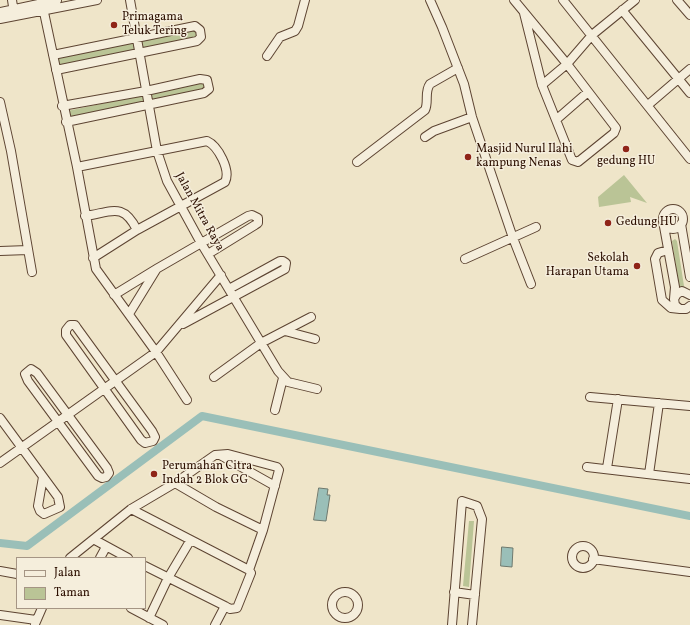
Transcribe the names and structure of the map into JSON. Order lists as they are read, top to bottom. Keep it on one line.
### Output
{"streets":{"street":["Jalan Mitra Raya"]},"places":["Primagama Teluk Tering","gedung HU","Masjid Nurul Ilahi kampung Nenas","Gedung HU","Sekolah Harapan Utama","Perumahan Citra Indah 2 Blok GG"],"legend":["Jalan","Taman"]}
